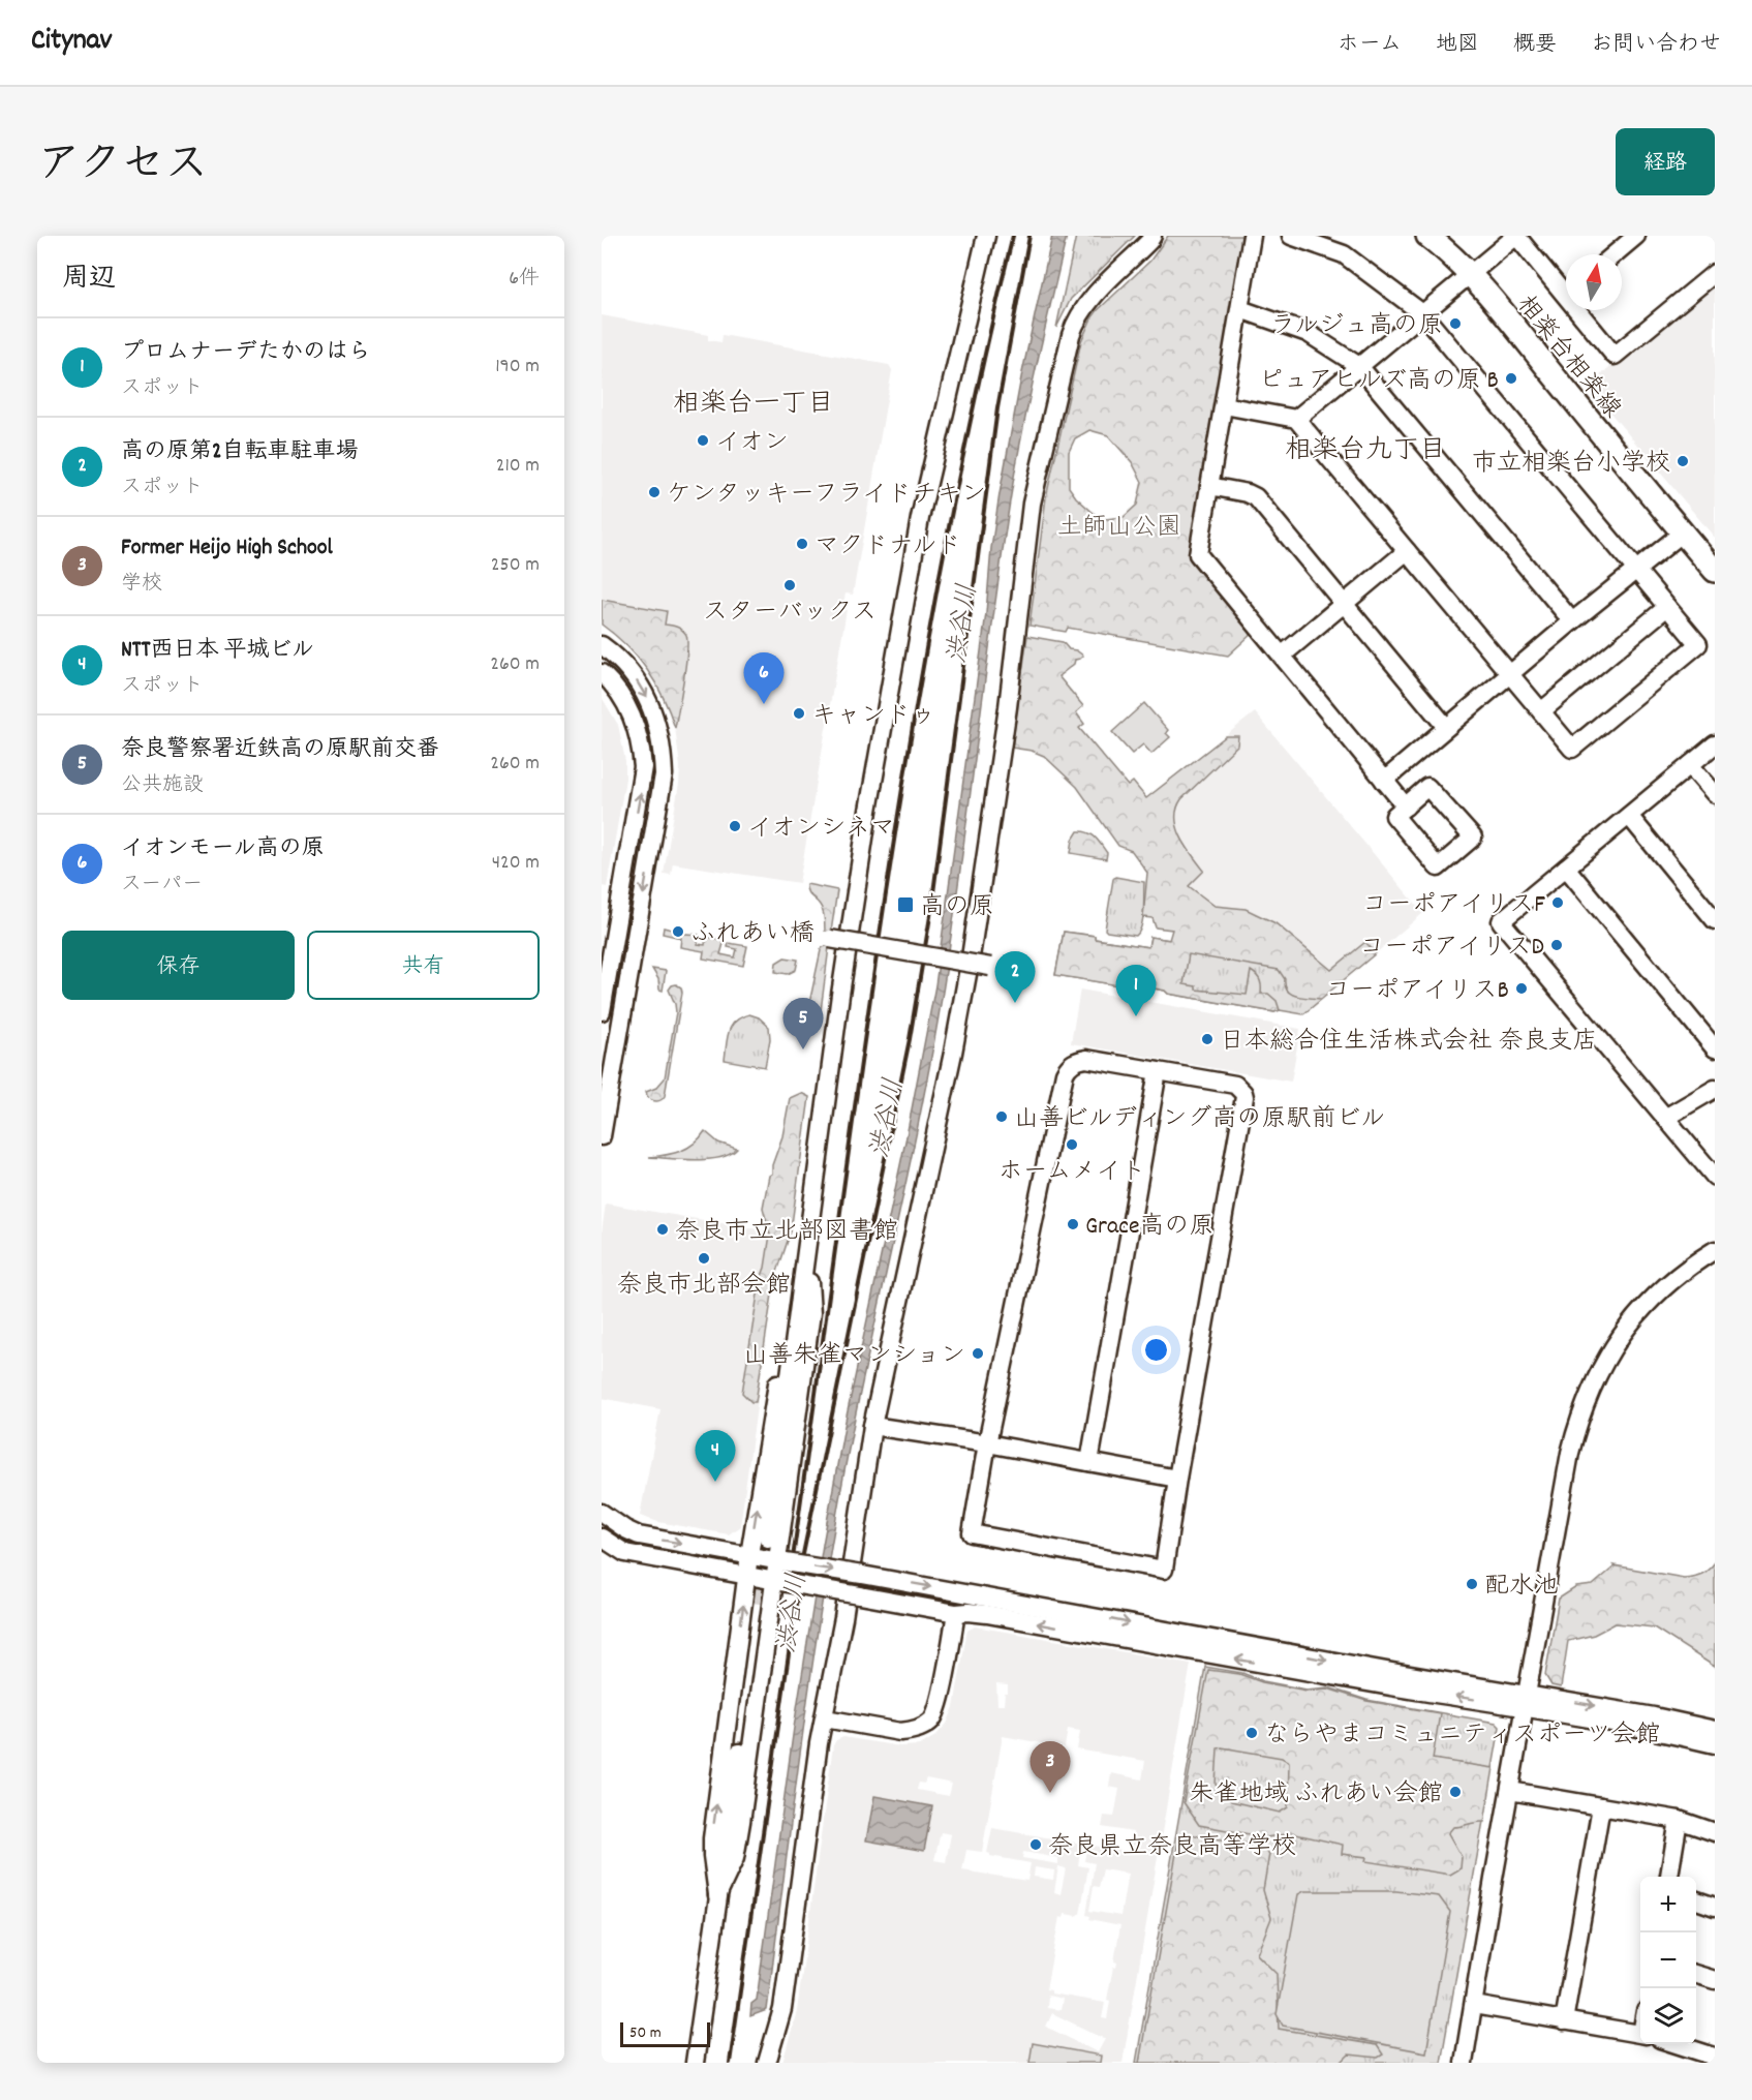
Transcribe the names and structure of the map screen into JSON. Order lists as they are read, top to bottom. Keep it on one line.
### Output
{"streets":{"main road":["相楽台相楽線"]},"districts":["相楽台一丁目","相楽台九丁目"],"water":["渋谷川"],"parks":["土師山公園"],"places":{"other":["ラルジュ高の原","ピュアヒルズ高の原 B","イオン","市立相楽台小学校","ケンタッキーフライドチキン","マクドナルド","スターバックス","キャンドゥ","イオンシネマ","コーポアイリスF","ふれあい橋","コーポアイリスD","コーポアイリスB","日本総合住生活株式会社 奈良支店","山善ビルディング高の原駅前ビル","ホームメイト","Grace高の原","奈良市立北部図書館","奈良市北部会館","山善朱雀マンション","配水池","ならやまコミュニティスポーツ会館","朱雀地域 ふれあい会館","奈良県立奈良高等学校"],"transit":["高の原"]},"scale_bar":"50 m","north":"top","page":{"header":"Citynav","nav":["ホーム","地図","概要","お問い合わせ"],"title":"アクセス","buttons":["経路",["保存","共有"]],"heading":["周辺","6件"],"list":[{"mark":"1","name":"プロムナーデたかのはら","note":"スポット","value":"190 m"},{"mark":"2","name":"高の原第2自転車駐車場","note":"スポット","value":"210 m"},{"mark":"3","name":"Former Heijo High School","note":"学校","value":"250 m"},{"mark":"4","name":"NTT西日本 平城ビル","note":"スポット","value":"260 m"},{"mark":"5","name":"奈良警察署近鉄高の原駅前交番","note":"公共施設","value":"260 m"},{"mark":"6","name":"イオンモール高の原","note":"スーパー","value":"420 m"}],"pins":["6","2","1","5","4","3"],"map_buttons":["+","−"],"scale":"50 m"}}
